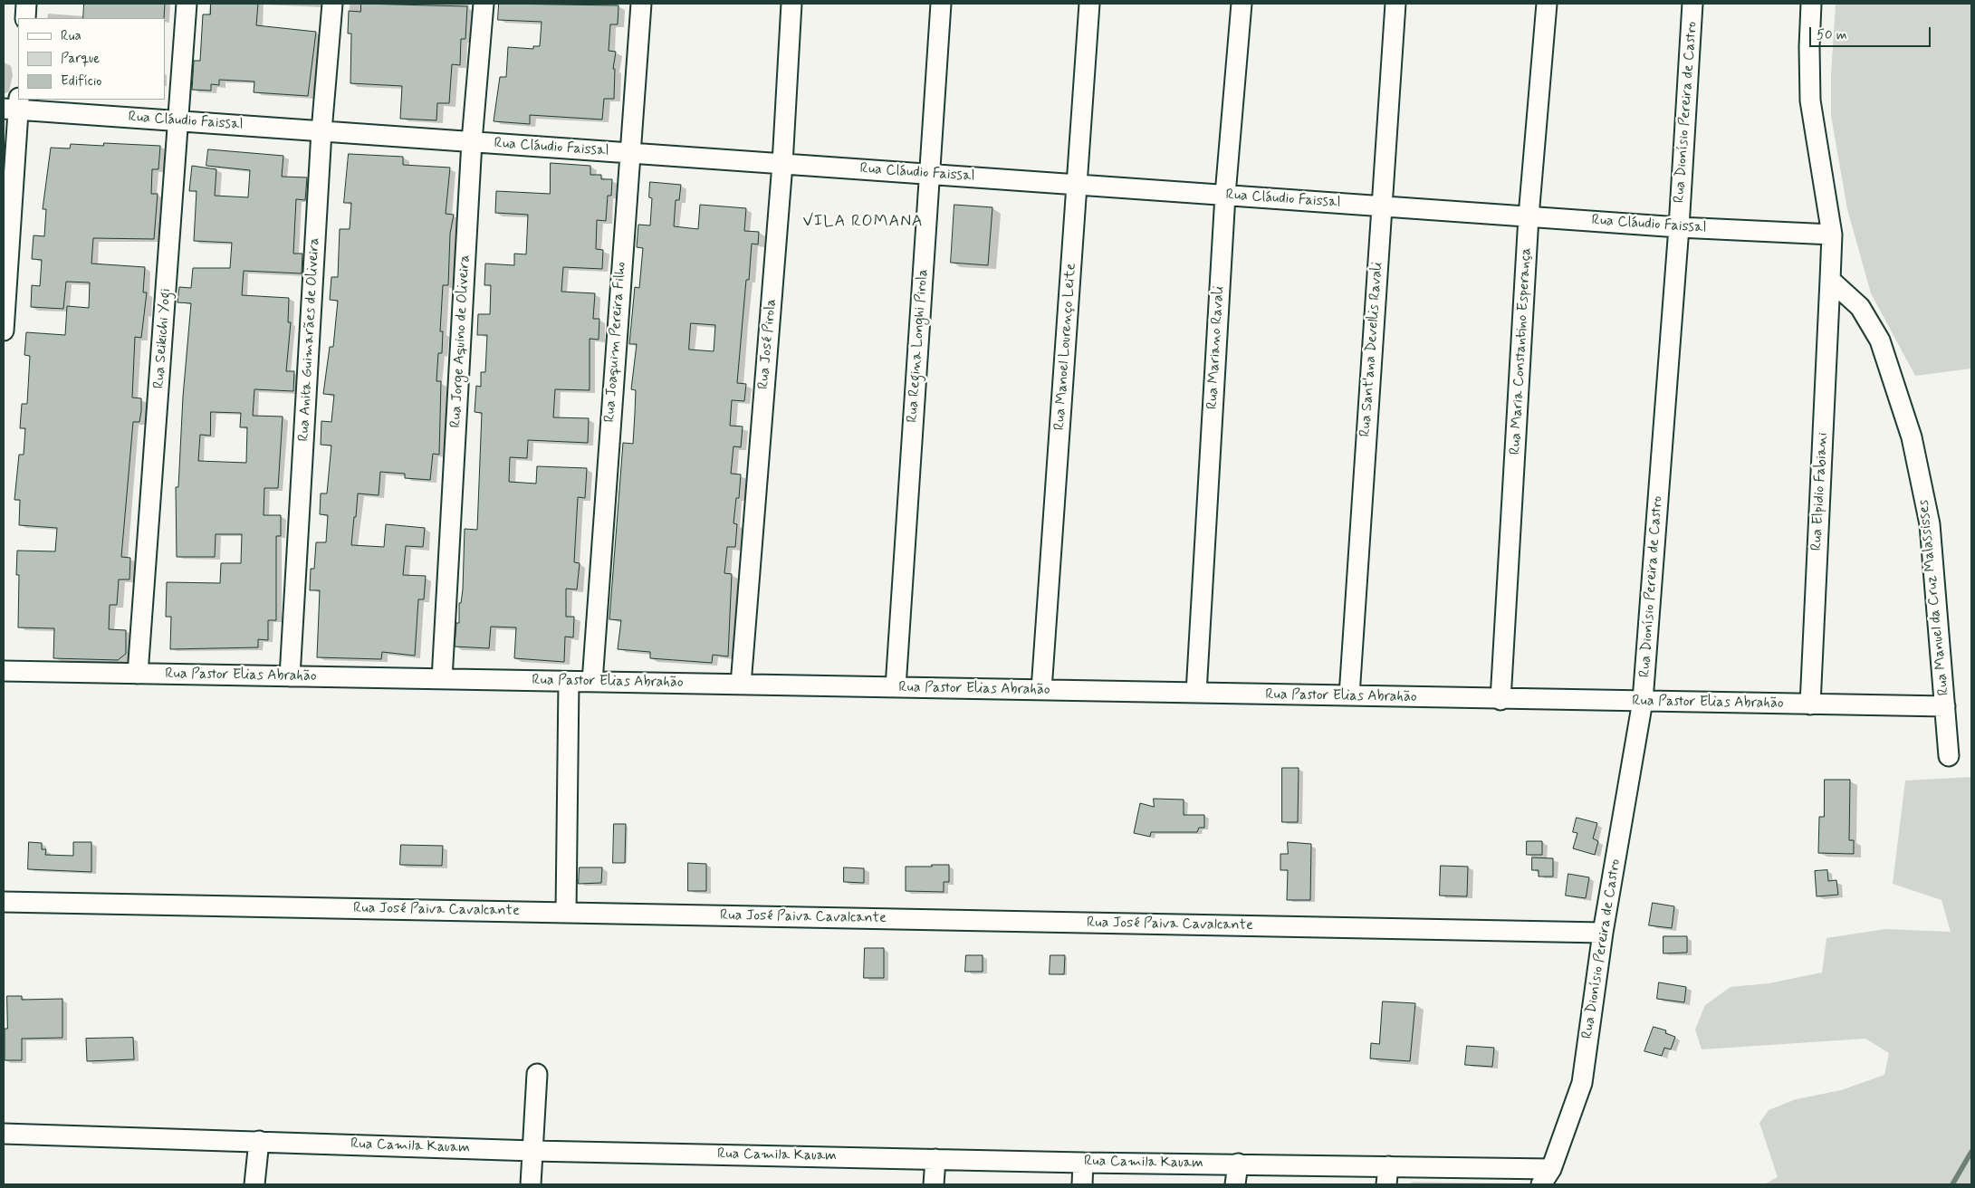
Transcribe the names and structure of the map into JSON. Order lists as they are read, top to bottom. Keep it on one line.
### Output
{"streets":{"street":["Rua Dionísio Pereira de Castro","Rua Cláudio Faissal","Rua Seikichi Yogi","Rua Anita Guimarães de Oliveira","Rua Jorge Aquino de Oliveira","Rua Joaquim Pereira Filho","Rua José Pirola","Rua Regina Longhi Pirola","Rua Manoel Lourenço Leite","Rua Mariano Ravali","Rua Sant'ana Devellis Ravali","Rua Maria Constantino Esperança","Rua Elpidio Fabiani","Rua Manuel da Cruz Malassisses","Rua Pastor Elias Abrahão","Rua José Paiva Cavalcante","Rua Camila Kauam"]},"crossings":[["Rua Dionísio Pereira de Castro","Rua Cláudio Faissal"],["Rua Dionísio Pereira de Castro","Rua Pastor Elias Abrahão"],["Rua Dionísio Pereira de Castro","Rua José Paiva Cavalcante"],["Rua Dionísio Pereira de Castro","Rua Camila Kauam"],["Rua Cláudio Faissal","Rua Seikichi Yogi"],["Rua Cláudio Faissal","Rua Anita Guimarães de Oliveira"],["Rua Cláudio Faissal","Rua Jorge Aquino de Oliveira"],["Rua Cláudio Faissal","Rua Joaquim Pereira Filho"],["Rua Cláudio Faissal","Rua José Pirola"],["Rua Cláudio Faissal","Rua Regina Longhi Pirola"],["Rua Cláudio Faissal","Rua Manoel Lourenço Leite"],["Rua Cláudio Faissal","Rua Mariano Ravali"],["Rua Cláudio Faissal","Rua Sant'ana Devellis Ravali"],["Rua Cláudio Faissal","Rua Maria Constantino Esperança"],["Rua Seikichi Yogi","Rua Pastor Elias Abrahão"],["Rua Anita Guimarães de Oliveira","Rua Pastor Elias Abrahão"],["Rua Jorge Aquino de Oliveira","Rua Pastor Elias Abrahão"],["Rua Joaquim Pereira Filho","Rua Pastor Elias Abrahão"],["Rua José Pirola","Rua Pastor Elias Abrahão"],["Rua Regina Longhi Pirola","Rua Pastor Elias Abrahão"],["Rua Manoel Lourenço Leite","Rua Pastor Elias Abrahão"],["Rua Mariano Ravali","Rua Pastor Elias Abrahão"],["Rua Sant'ana Devellis Ravali","Rua Pastor Elias Abrahão"],["Rua Maria Constantino Esperança","Rua Pastor Elias Abrahão"],["Rua Elpidio Fabiani","Rua Manuel da Cruz Malassisses"],["Rua Elpidio Fabiani","Rua Pastor Elias Abrahão"],["Rua Manuel da Cruz Malassisses","Rua Pastor Elias Abrahão"]],"districts":["VILA ROMANA"],"legend":["Rua","Parque","Edifício"],"scale_bar":"50 m"}
